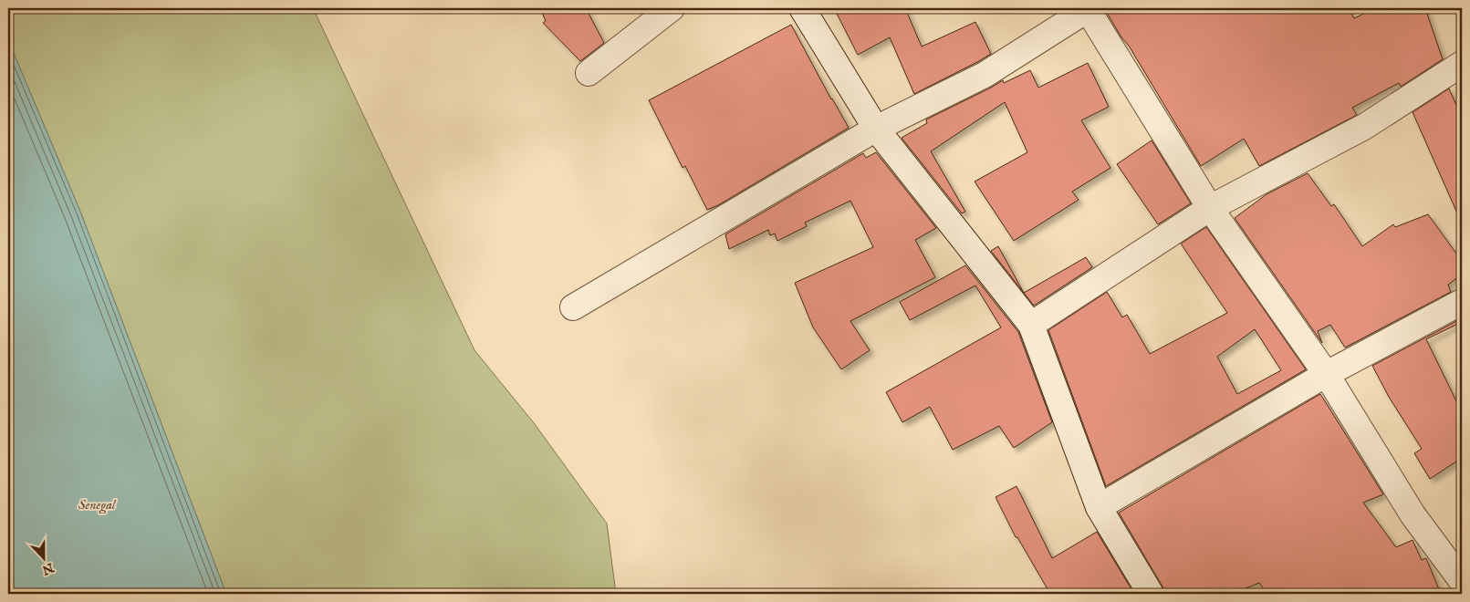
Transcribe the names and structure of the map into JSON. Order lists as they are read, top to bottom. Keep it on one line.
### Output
{"water":["Senegal"],"north":"bottom"}
